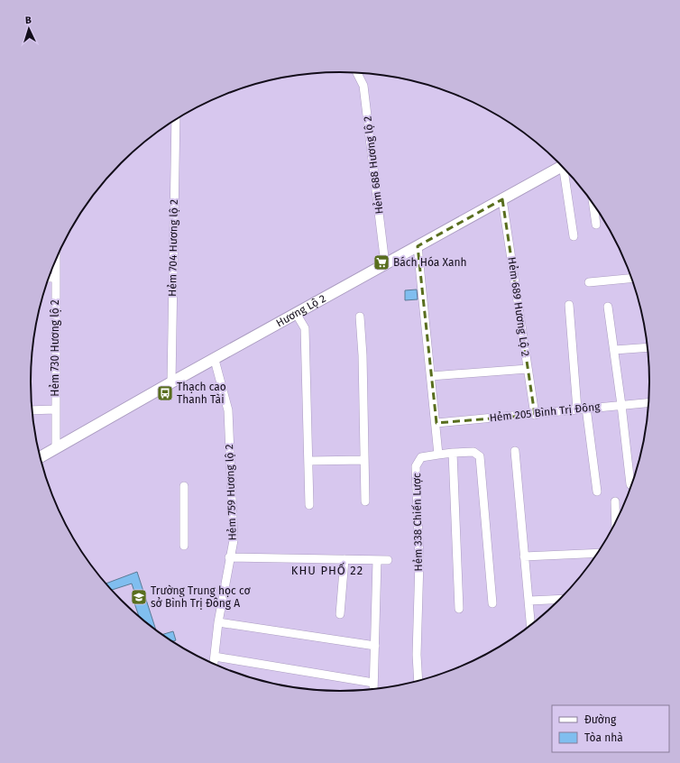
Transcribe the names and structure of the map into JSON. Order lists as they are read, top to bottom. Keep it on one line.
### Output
{"streets":{"main road":["Hương Lộ 2"],"street":["Hẻm 688 Hương lộ 2","Hẻm 704 Hương lộ 2","Hẻm 689 Hương Lộ 2","Hẻm 730 Hương lộ 2","Hẻm 205 Bình Trị Đông","Hẻm 759 Hương lộ 2","Hẻm 338 Chiến Lược"]},"crossings":[["Hẻm 688 Hương lộ 2","Hương Lộ 2"],["Hẻm 704 Hương lộ 2","Hương Lộ 2"],["Hẻm 689 Hương Lộ 2","Hương Lộ 2"],["Hẻm 689 Hương Lộ 2","Hẻm 205 Bình Trị Đông"],["Hương Lộ 2","Hẻm 730 Hương lộ 2"],["Hương Lộ 2","Hẻm 759 Hương lộ 2"]],"districts":["KHU PHỐ 22"],"places":{"supermarket":["Bách Hóa Xanh"],"bus stop":["Thạch cao Thanh Tài"],"school or university":["Trường Trung học cơ sở Bình Trị Đông A"]},"legend":["Đường","Tòa nhà"],"north":"top"}
